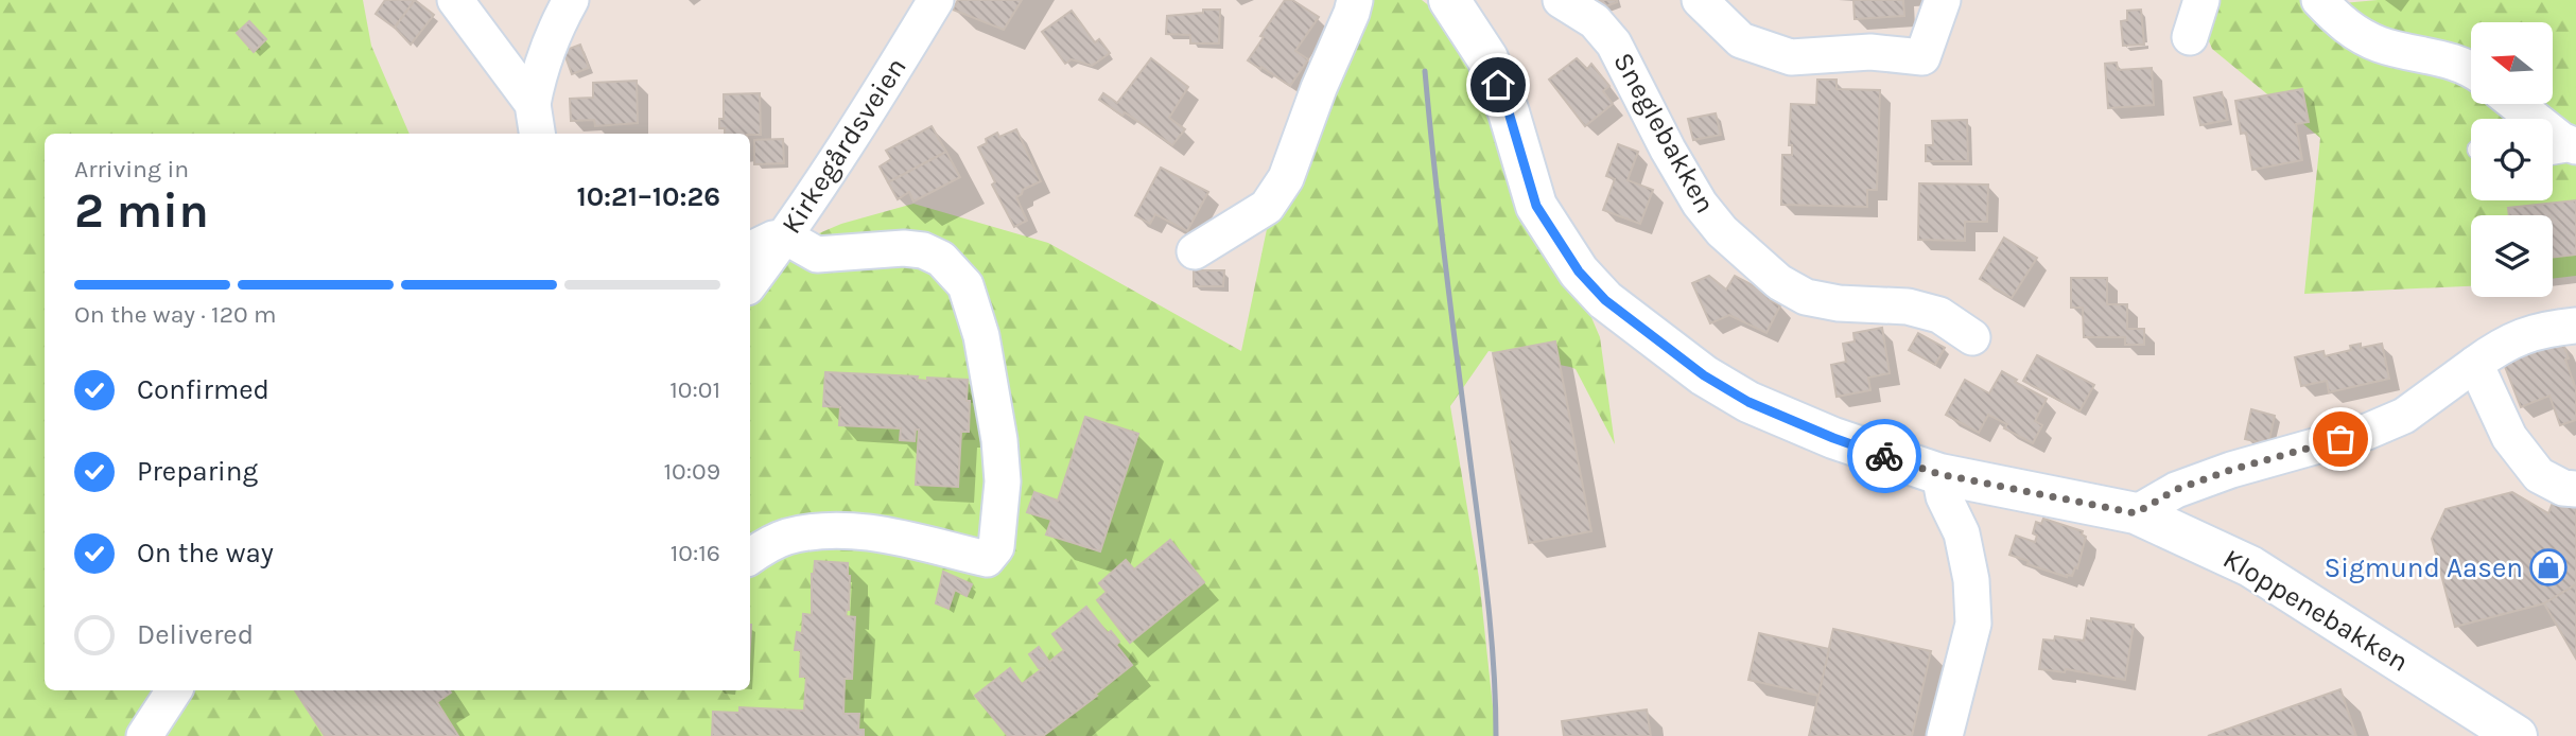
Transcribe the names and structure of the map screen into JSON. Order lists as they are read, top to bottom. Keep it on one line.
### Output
{"streets":{"main road":["Kloppenebakken"],"street":["Sneglebakken","Kirkegårdsveien"]},"places":{"shop":["Sigmund Aasen"]},"north":"left","page":{"heading":["2 min","Arriving in","10:21–10:26"],"bar":"On the way · 120 m","list":[["Confirmed","10:01"],["Preparing","10:09"],["On the way","10:16"],"Delivered"]}}
